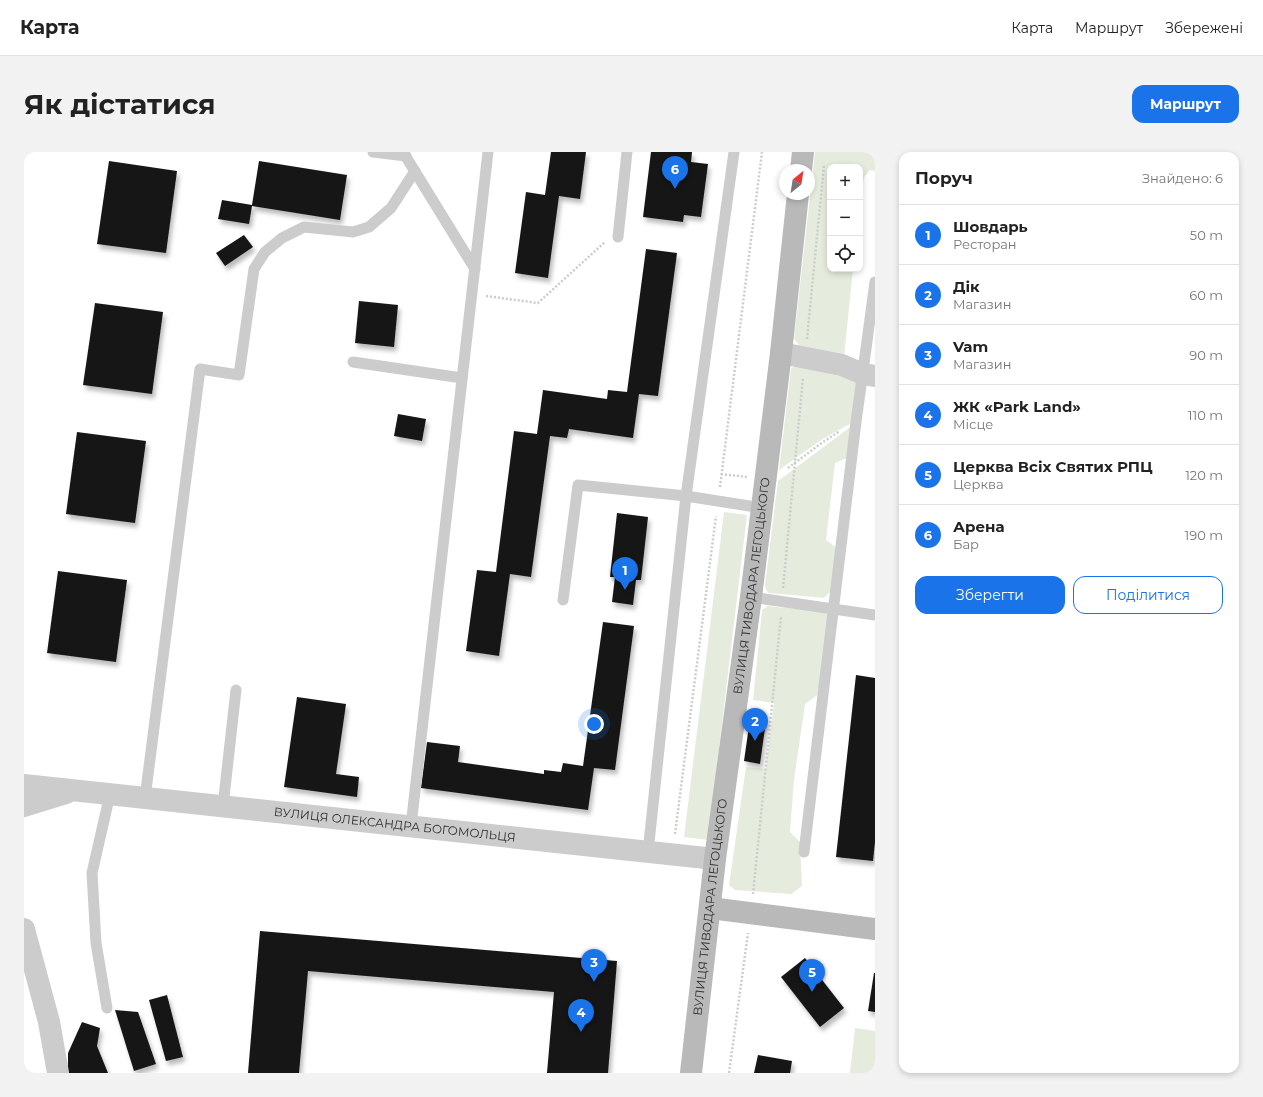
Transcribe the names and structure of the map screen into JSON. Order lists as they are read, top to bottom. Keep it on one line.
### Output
{"streets":{"street":["ВУЛИЦЯ ТИВОДАРА ЛЕГОЦЬКОГО","ВУЛИЦЯ ОЛЕКСАНДРА БОГОМОЛЬЦЯ"]},"crossings":[["ВУЛИЦЯ ТИВОДАРА ЛЕГОЦЬКОГО","ВУЛИЦЯ ОЛЕКСАНДРА БОГОМОЛЬЦЯ"]],"north":"top right","page":{"header":"Карта","nav":["Карта","Маршрут","Збережені"],"buttons":["Маршрут",["Зберегти","Поділитися"]],"title":"Як дістатися","heading":["Поруч","Знайдено: 6"],"pins":["6","1","2","3","5","4"],"map_buttons":["+","−"],"list":[{"mark":"1","name":"Шовдарь","note":"Ресторан","value":"50 m"},{"mark":"2","name":"Дік","note":"Магазин","value":"60 m"},{"mark":"3","name":"Vam","note":"Магазин","value":"90 m"},{"mark":"4","name":"ЖК «Park Land»","note":"Місце","value":"110 m"},{"mark":"5","name":"Церква Всіх Святих РПЦ","note":"Церква","value":"120 m"},{"mark":"6","name":"Арена","note":"Бар","value":"190 m"}]}}
